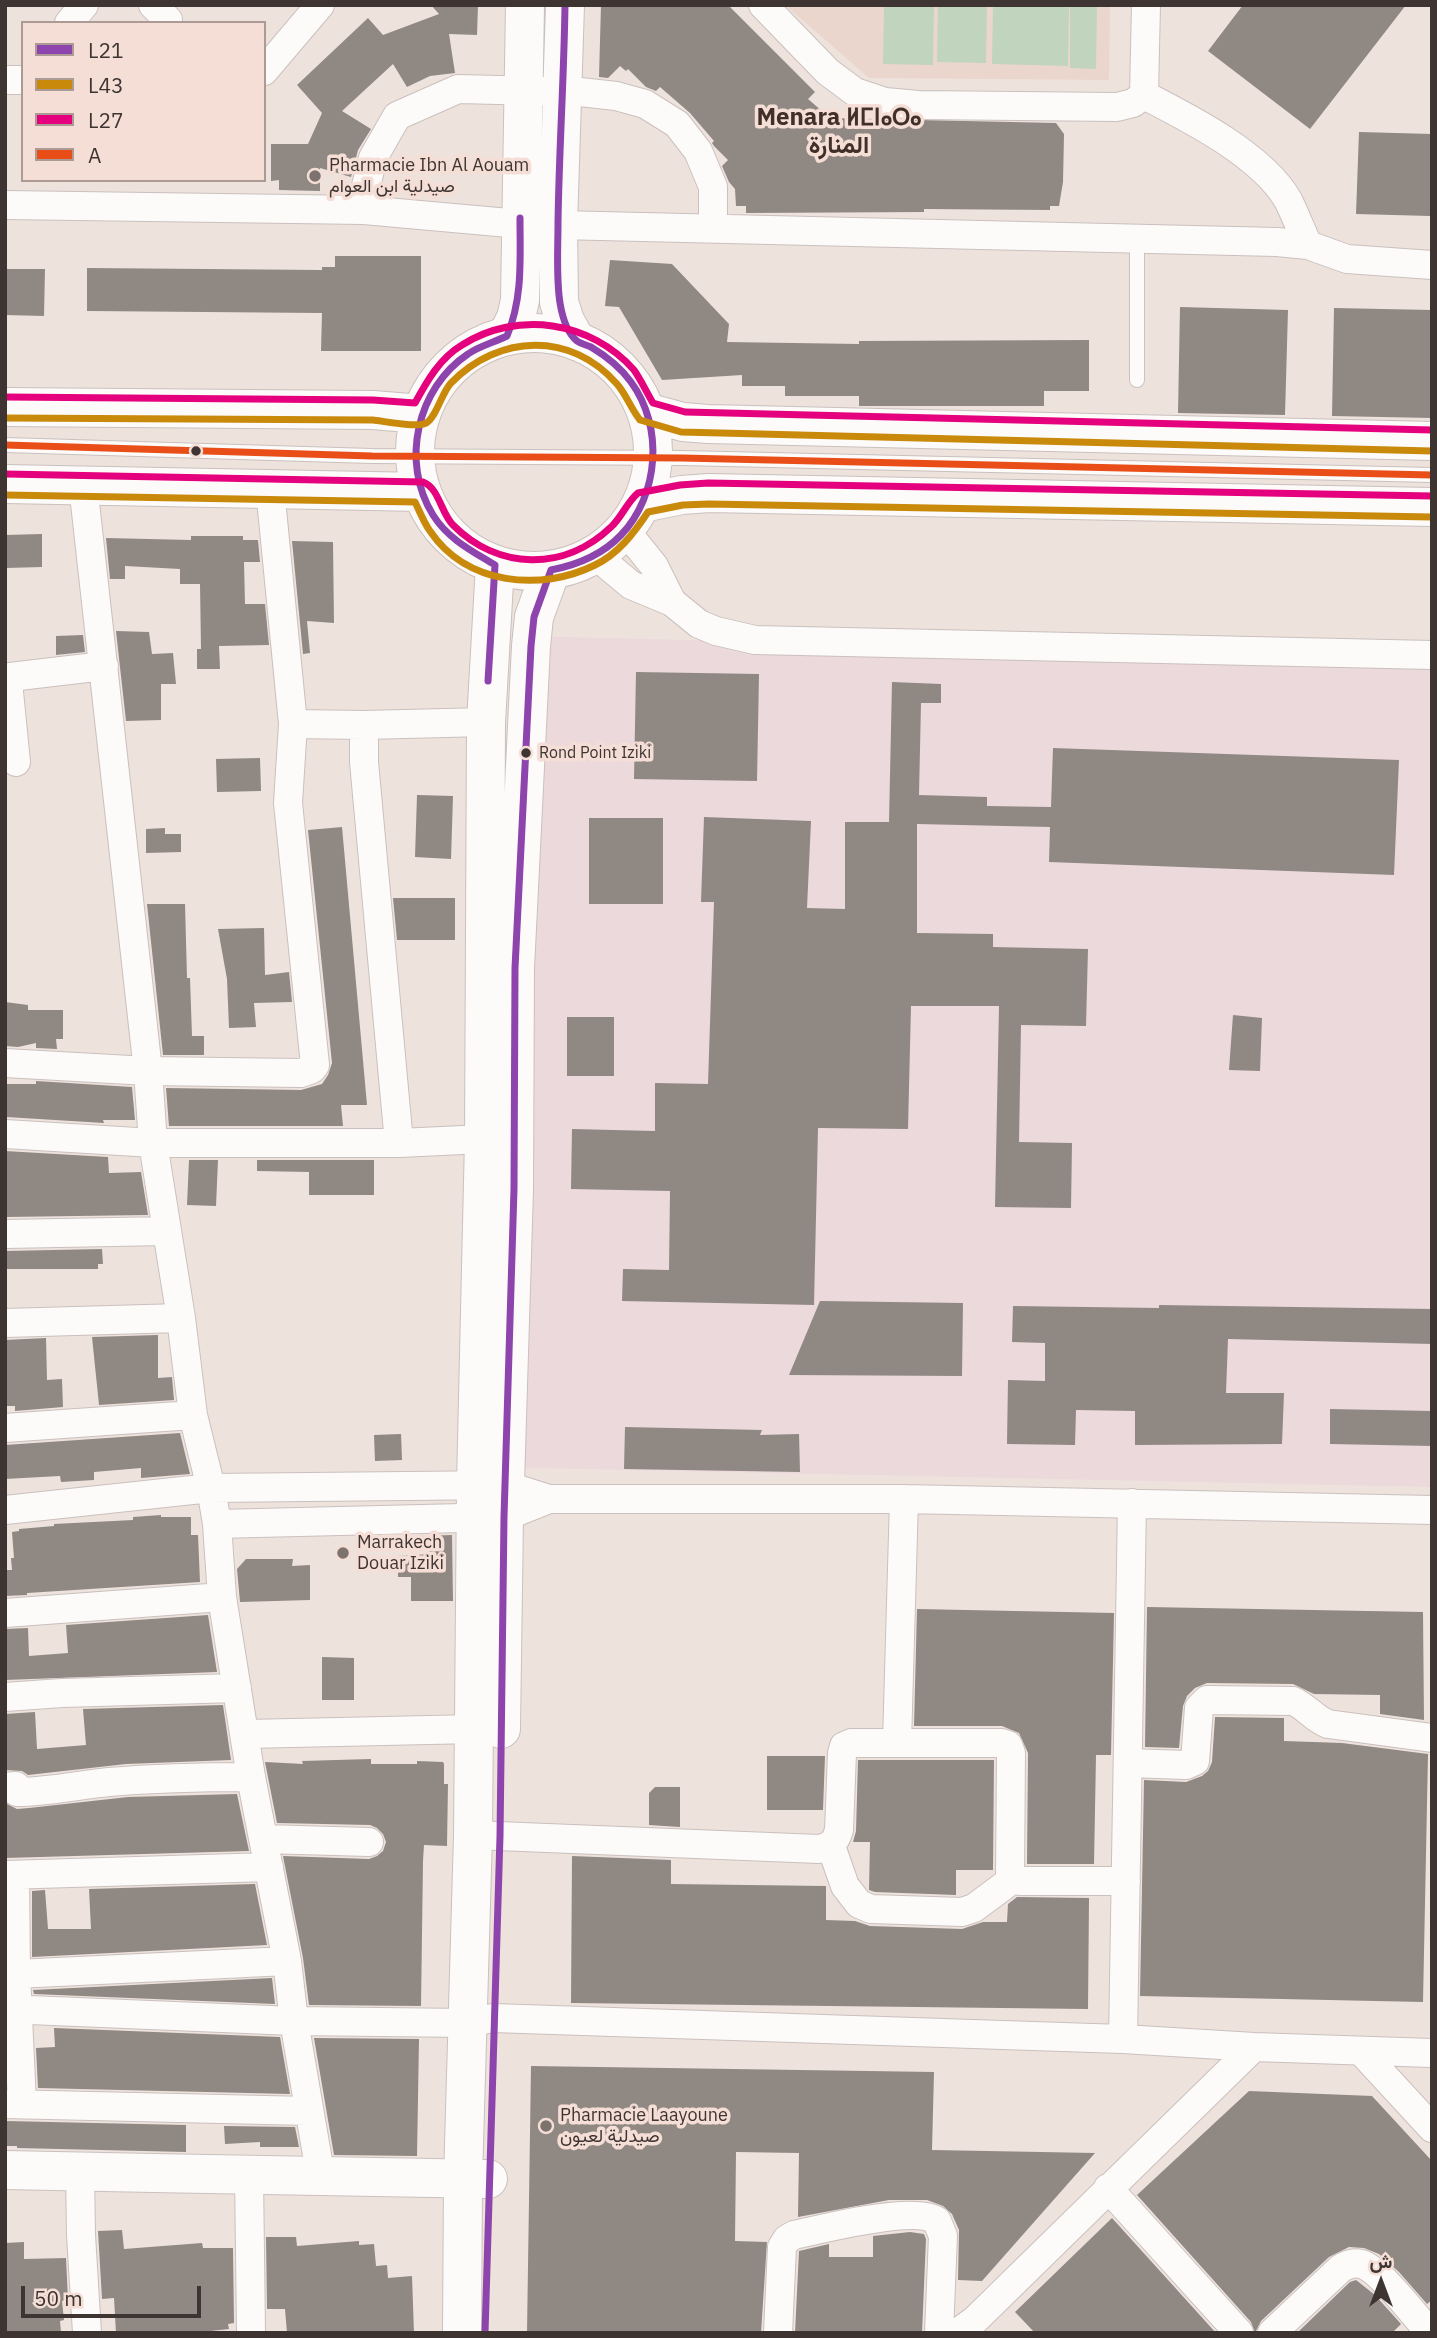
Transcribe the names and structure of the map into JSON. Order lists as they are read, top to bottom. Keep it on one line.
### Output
{"districts":["Menara ⵍⵎⵏⴰⵔⴰ المنارة"],"places":["Pharmacie Ibn Al Aouam صيدلية ابن العوام","Rond Point Iziki","Marrakech Douar Iziki","Pharmacie Laayoune صيدلية لعيون"],"lines":["transit line L21","transit line L27","transit line L43","transit line A"],"legend":["L21","L43","L27","A"],"scale_bar":"50 m","north":"top"}
